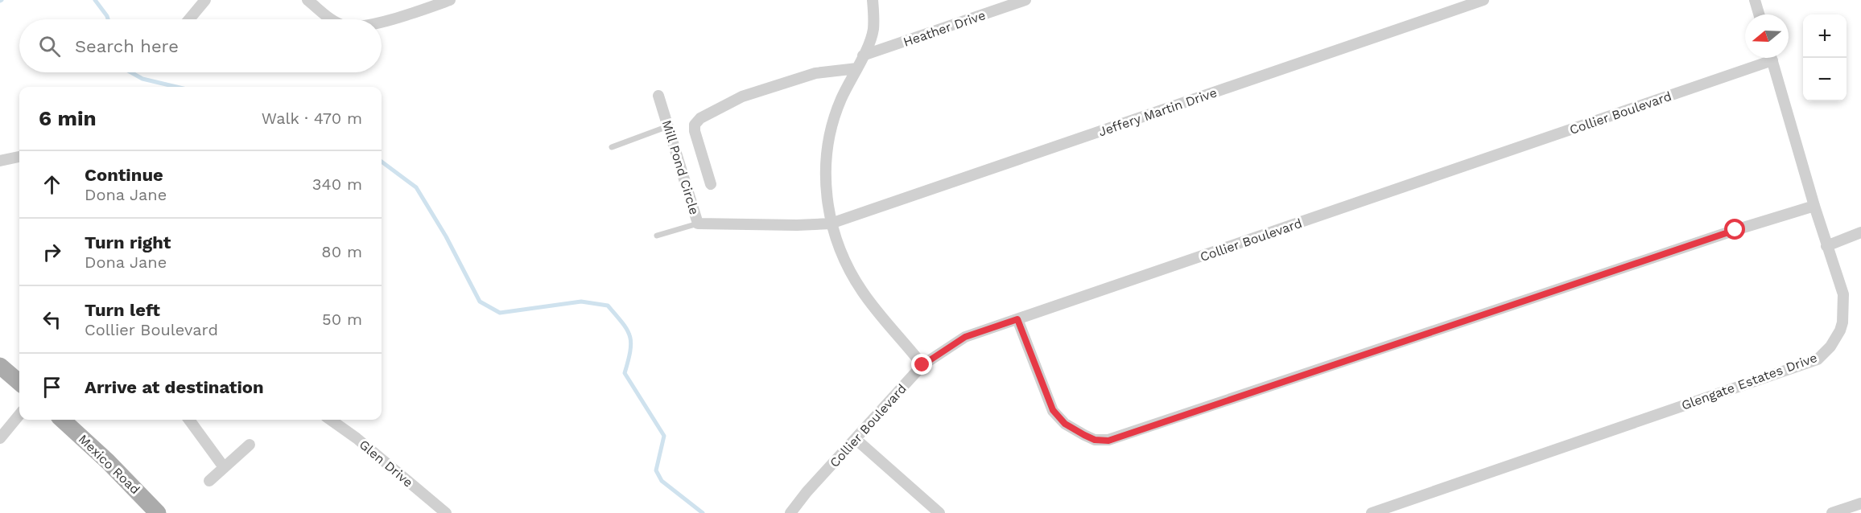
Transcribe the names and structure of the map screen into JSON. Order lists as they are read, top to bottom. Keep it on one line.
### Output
{"streets":{"main road":["Mexico Road"],"street":["Heather Drive","Jeffery Martin Drive","Collier Boulevard","Mill Pond Circle","Glengate Estates Drive","Glen Drive"]},"crossings":[["Jeffery Martin Drive","Mill Pond Circle"]],"north":"left","page":{"map_buttons":["+","−"],"search":"Search here","heading":["6 min","Walk · 470 m"],"list":[["Continue","Dona Jane","340 m"],["Turn right","Dona Jane","80 m"],["Turn left","Collier Boulevard","50 m"],"Arrive at destination"]}}
